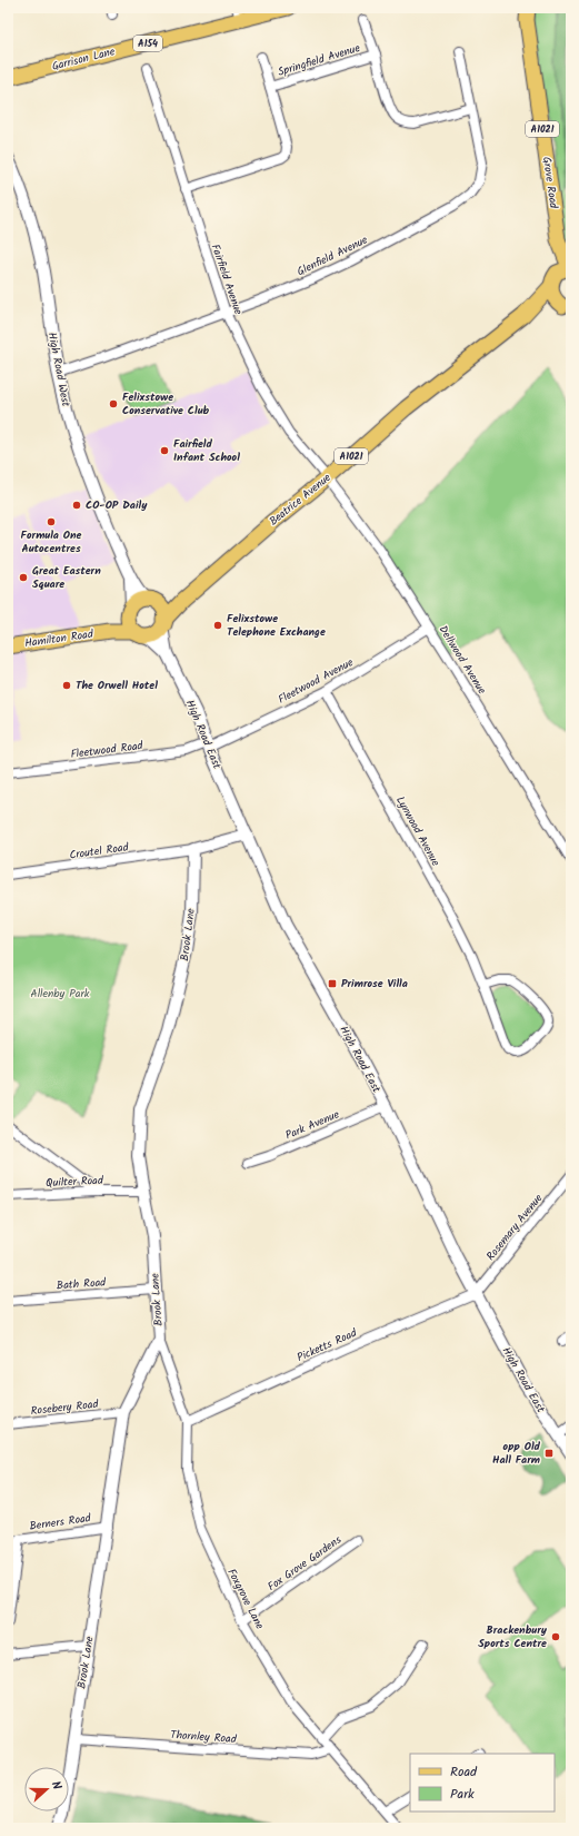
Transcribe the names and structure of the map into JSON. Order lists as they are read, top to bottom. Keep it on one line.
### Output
{"streets":{"main road":["A154","Garrison Lane","A1021","Grove Road","Beatrice Avenue","Hamilton Road"],"street":["Springfield Avenue","Glenfield Avenue","Fairfield Avenue","High Road West","Dellwood Avenue","Fleetwood Avenue","High Road East","Fleetwood Road","Lynwood Avenue","Croutel Road","Brook Lane","Park Avenue","Quilter Road","Rosemary Avenue","Bath Road","Picketts Road","Rosebery Road","Berners Road","Fox Grove Gardens","Foxgrove Lane","Thornley Road"]},"crossings":[["Springfield Avenue","Glenfield Avenue"],["Springfield Avenue","Fairfield Avenue"],["A1021","High Road West"],["A1021","Beatrice Avenue"],["A1021","Hamilton Road"],["A1021","High Road East"],["Grove Road","Beatrice Avenue"],["Glenfield Avenue","Fairfield Avenue"],["Glenfield Avenue","High Road West"],["Fairfield Avenue","Beatrice Avenue"],["Fairfield Avenue","Dellwood Avenue"],["High Road West","Beatrice Avenue"],["High Road West","Hamilton Road"],["High Road West","High Road East"],["Beatrice Avenue","Hamilton Road"],["Beatrice Avenue","Dellwood Avenue"],["Beatrice Avenue","High Road East"],["Hamilton Road","High Road East"],["Dellwood Avenue","Fleetwood Avenue"],["Fleetwood Avenue","High Road East"],["Fleetwood Avenue","Fleetwood Road"],["Fleetwood Avenue","Lynwood Avenue"],["High Road East","Fleetwood Road"],["High Road East","Park Avenue"],["High Road East","Rosemary Avenue"],["High Road East","Picketts Road"],["Croutel Road","Brook Lane"],["Brook Lane","Quilter Road"],["Brook Lane","Bath Road"],["Brook Lane","Rosebery Road"],["Brook Lane","Berners Road"],["Brook Lane","Foxgrove Lane"],["Brook Lane","Thornley Road"],["Rosemary Avenue","Picketts Road"],["Picketts Road","Foxgrove Lane"],["Fox Grove Gardens","Foxgrove Lane"],["Foxgrove Lane","Thornley Road"]],"parks":["Allenby Park"],"places":{"other":["Felixstowe Conservative Club","Fairfield Infant School","CO-OP Daily","Formula One Autocentres","Great Eastern Square","Felixstowe Telephone Exchange","The Orwell Hotel","Brackenbury Sports Centre"],"transit":["Primrose Villa","opp Old Hall Farm"]},"legend":["Road","Park"],"north":"right"}
